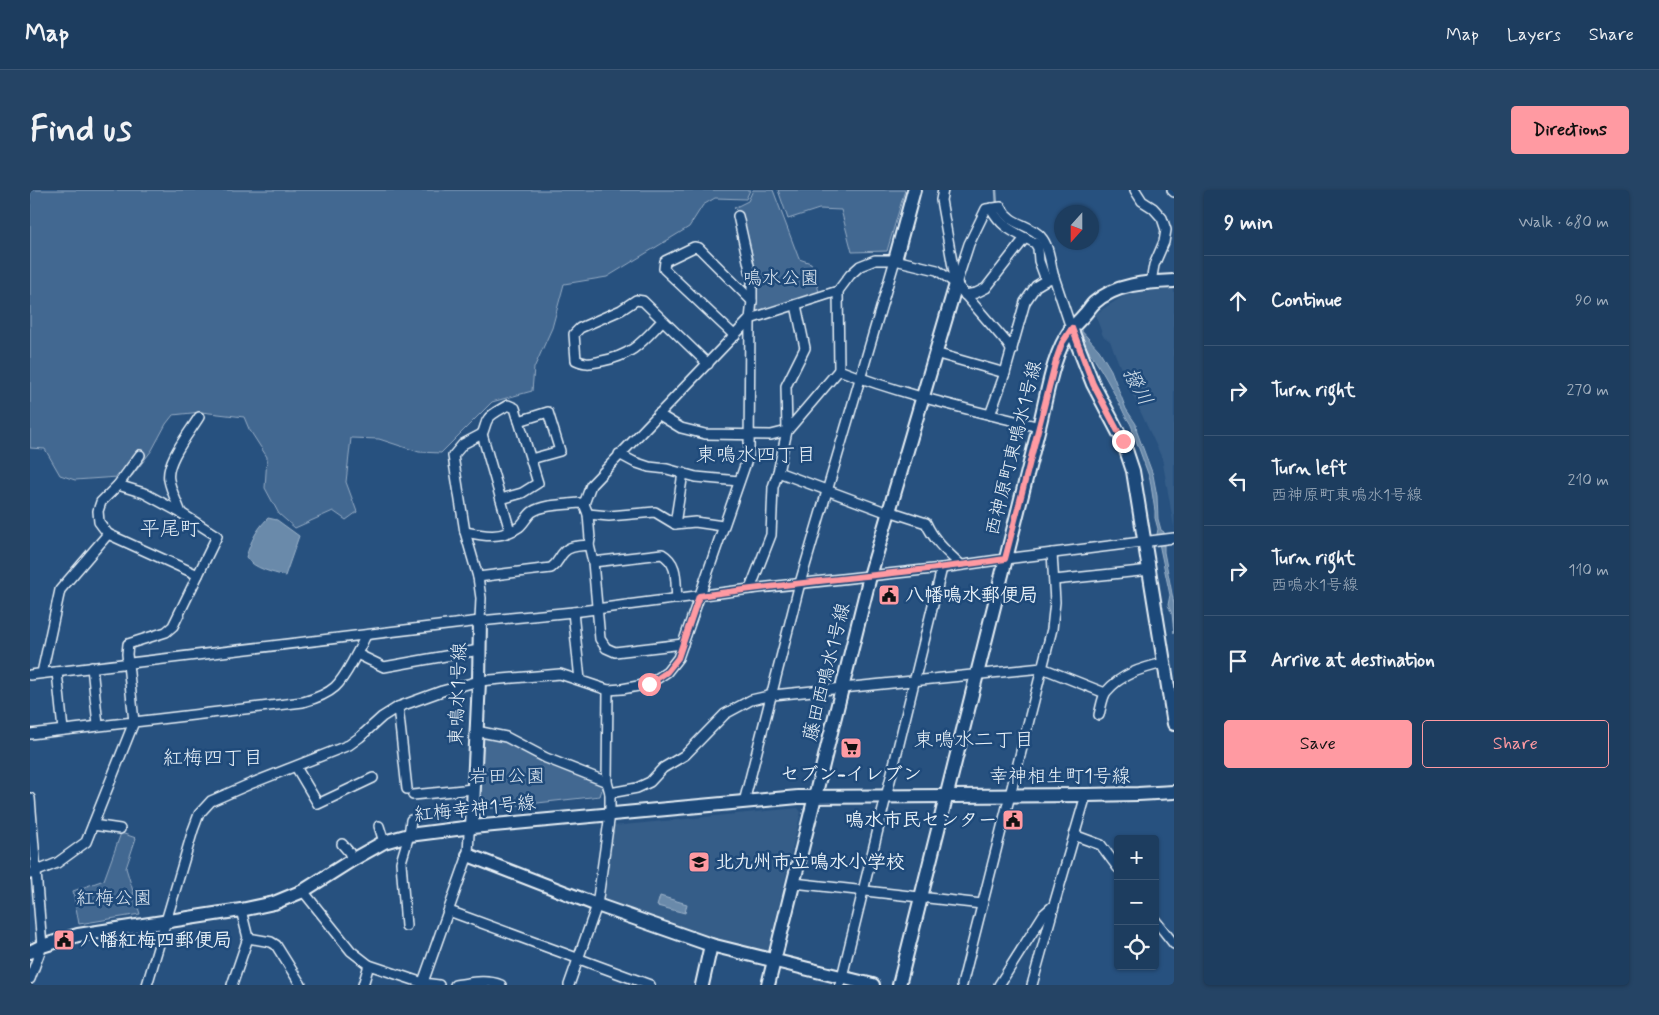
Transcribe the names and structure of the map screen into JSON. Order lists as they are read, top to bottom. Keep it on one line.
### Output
{"streets":{"street":["西神原町東鳴水1号線","藤田西鳴水1号線","東鳴水1号線","幸神相生町1号線","紅梅幸神1号線"]},"crossings":[["西神原町東鳴水1号線","幸神相生町1号線"],["西神原町東鳴水1号線","紅梅幸神1号線"],["藤田西鳴水1号線","紅梅幸神1号線"],["東鳴水1号線","紅梅幸神1号線"],["幸神相生町1号線","紅梅幸神1号線"]],"districts":["東鳴水四丁目","平尾町","東鳴水二丁目","紅梅四丁目"],"water":["撥川"],"parks":["鳴水公園","岩田公園","紅梅公園"],"places":{"public building":["八幡鳴水郵便局","鳴水市民センター","八幡紅梅四郵便局"],"supermarket":["セブン-イレブン"],"school or university":["北九州市立鳴水小学校"]},"north":"bottom","page":{"header":"Map","nav":["Map","Layers","Share"],"buttons":["Directions",["Save","Share"]],"title":"Find us","heading":["9 min","Walk · 680 m"],"list":[["Continue","90 m"],["Turn right","270 m"],["Turn left","西神原町東鳴水1号線","210 m"],["Turn right","西鳴水1号線","110 m"],"Arrive at destination"],"map_buttons":["+","−"]}}
